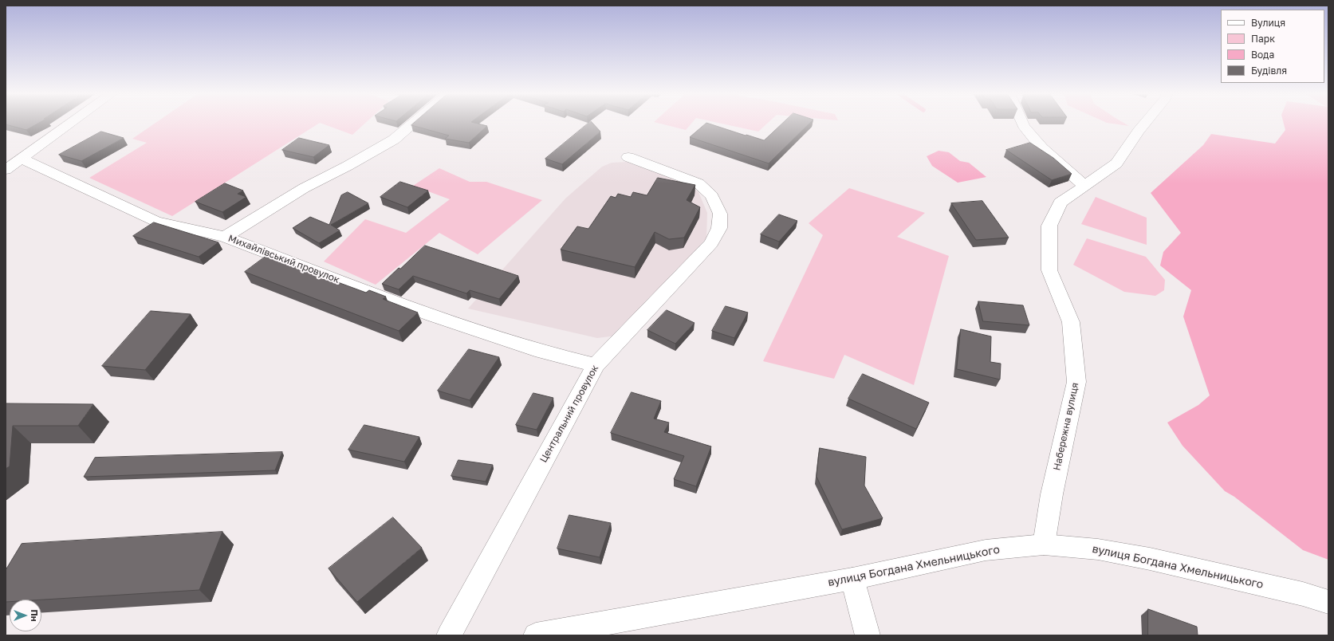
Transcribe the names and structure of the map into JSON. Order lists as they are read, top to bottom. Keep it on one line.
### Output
{"streets":{"street":["Михайлівський провулок","Центральний провулок","Набережна вулиця","вулиця Богдана Хмельницького"]},"crossings":[["Михайлівський провулок","Центральний провулок"],["Набережна вулиця","вулиця Богдана Хмельницького"]],"legend":["Вулиця","Парк","Вода","Будівля"],"north":"right"}
